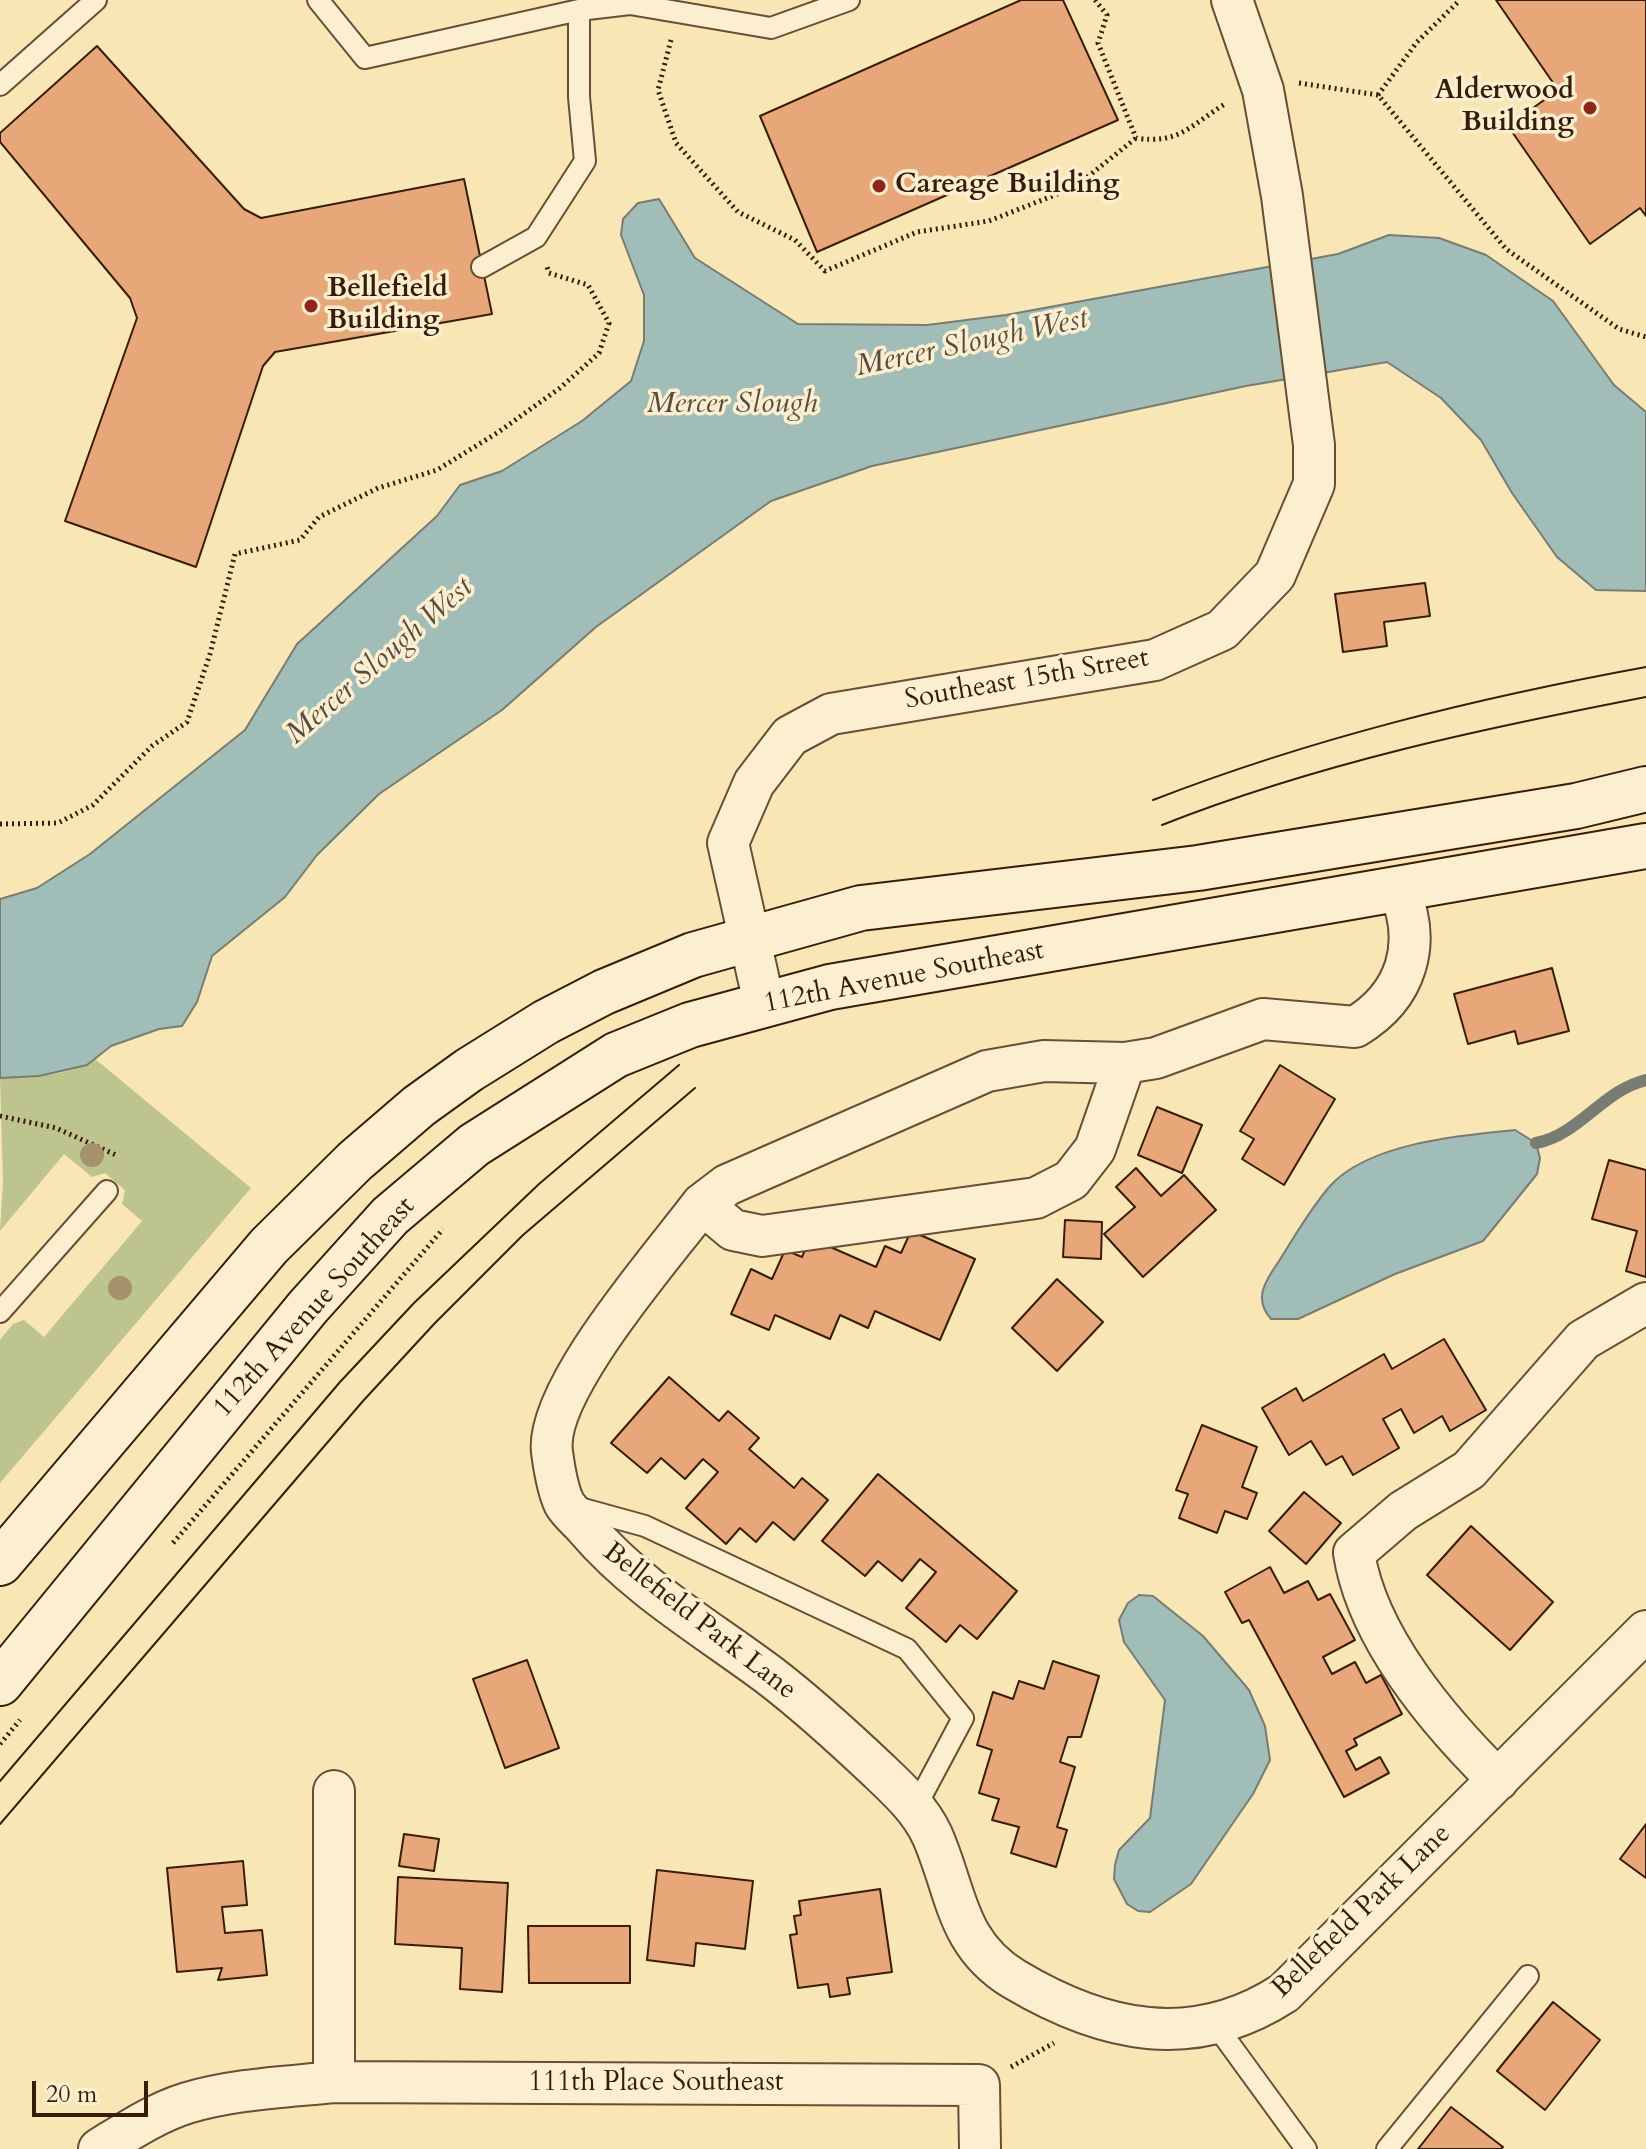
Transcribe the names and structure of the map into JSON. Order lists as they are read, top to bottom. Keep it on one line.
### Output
{"streets":{"main road":["112th Avenue Southeast"],"street":["Southeast 15th Street","Bellefield Park Lane","111th Place Southeast"]},"crossings":[["Southeast 15th Street","112th Avenue Southeast"],["112th Avenue Southeast","Bellefield Park Lane"]],"water":["Mercer Slough West","Mercer Slough"],"places":["Alderwood Building","Careage Building","Bellefield Building"],"scale_bar":"20 m"}
